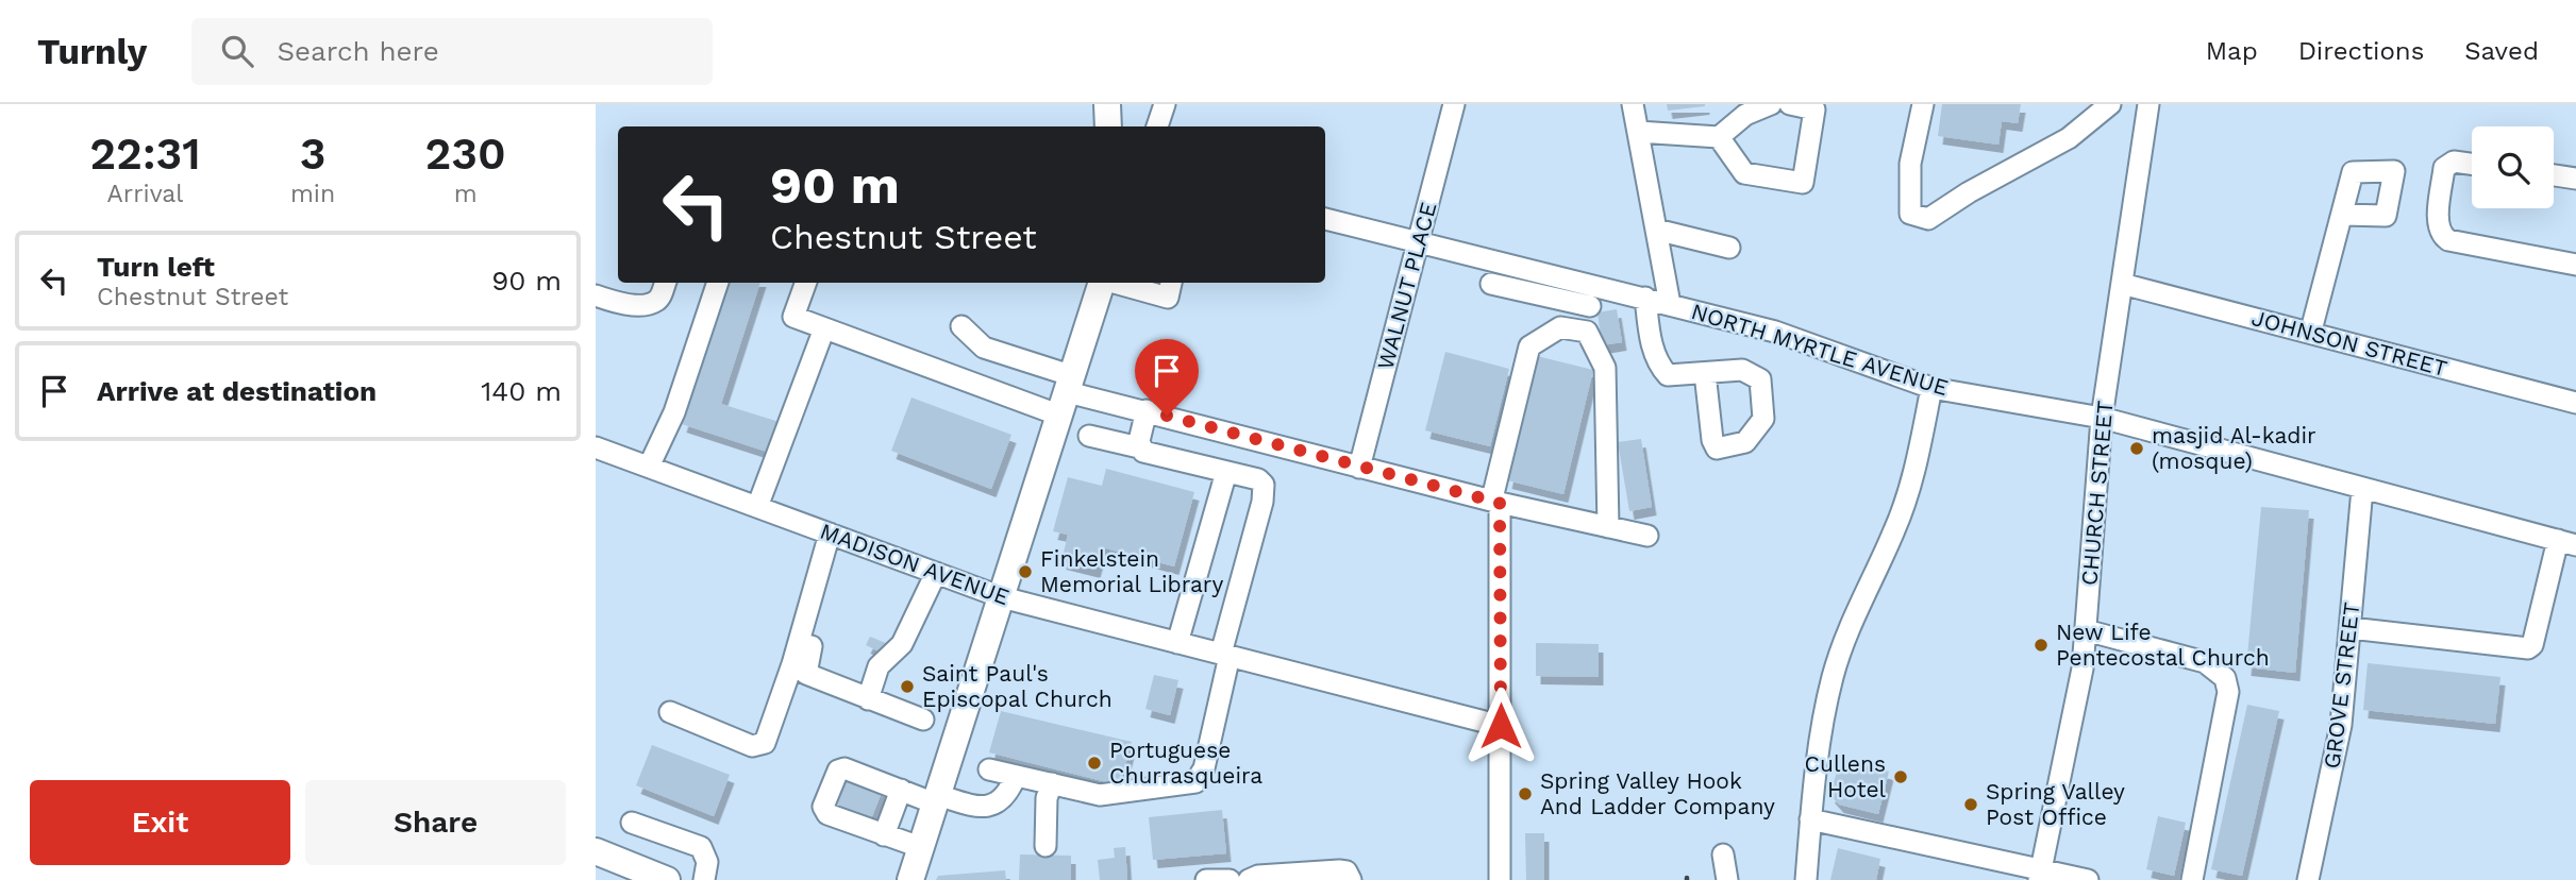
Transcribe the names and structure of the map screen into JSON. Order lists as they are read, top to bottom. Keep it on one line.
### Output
{"streets":{"street":["WALNUT PLACE","JOHNSON STREET","NORTH MYRTLE AVENUE","CHURCH STREET","MADISON AVENUE","GROVE STREET"]},"crossings":[["WALNUT PLACE","NORTH MYRTLE AVENUE"],["JOHNSON STREET","CHURCH STREET"],["NORTH MYRTLE AVENUE","CHURCH STREET"],["NORTH MYRTLE AVENUE","GROVE STREET"]],"places":["masjid Al-kadir (mosque)","Finkelstein Memorial Library","New Life Pentecostal Church","Saint Paul's Episcopal Church","Portuguese Churrasqueira","Cullens Hotel","Spring Valley Hook And Ladder Company","Spring Valley Post Office"],"page":{"header":"Turnly","search":"Search here","nav":["Map","Directions","Saved"],"eta":["22:31","Arrival","3","min","230","m"],"turn":["90 m","Chestnut Street"],"list":[{"name":"Turn left","note":"Chestnut Street","value":"90 m"},{"name":"Arrive at destination","value":"140 m"}],"buttons":["Exit","Share"]}}
